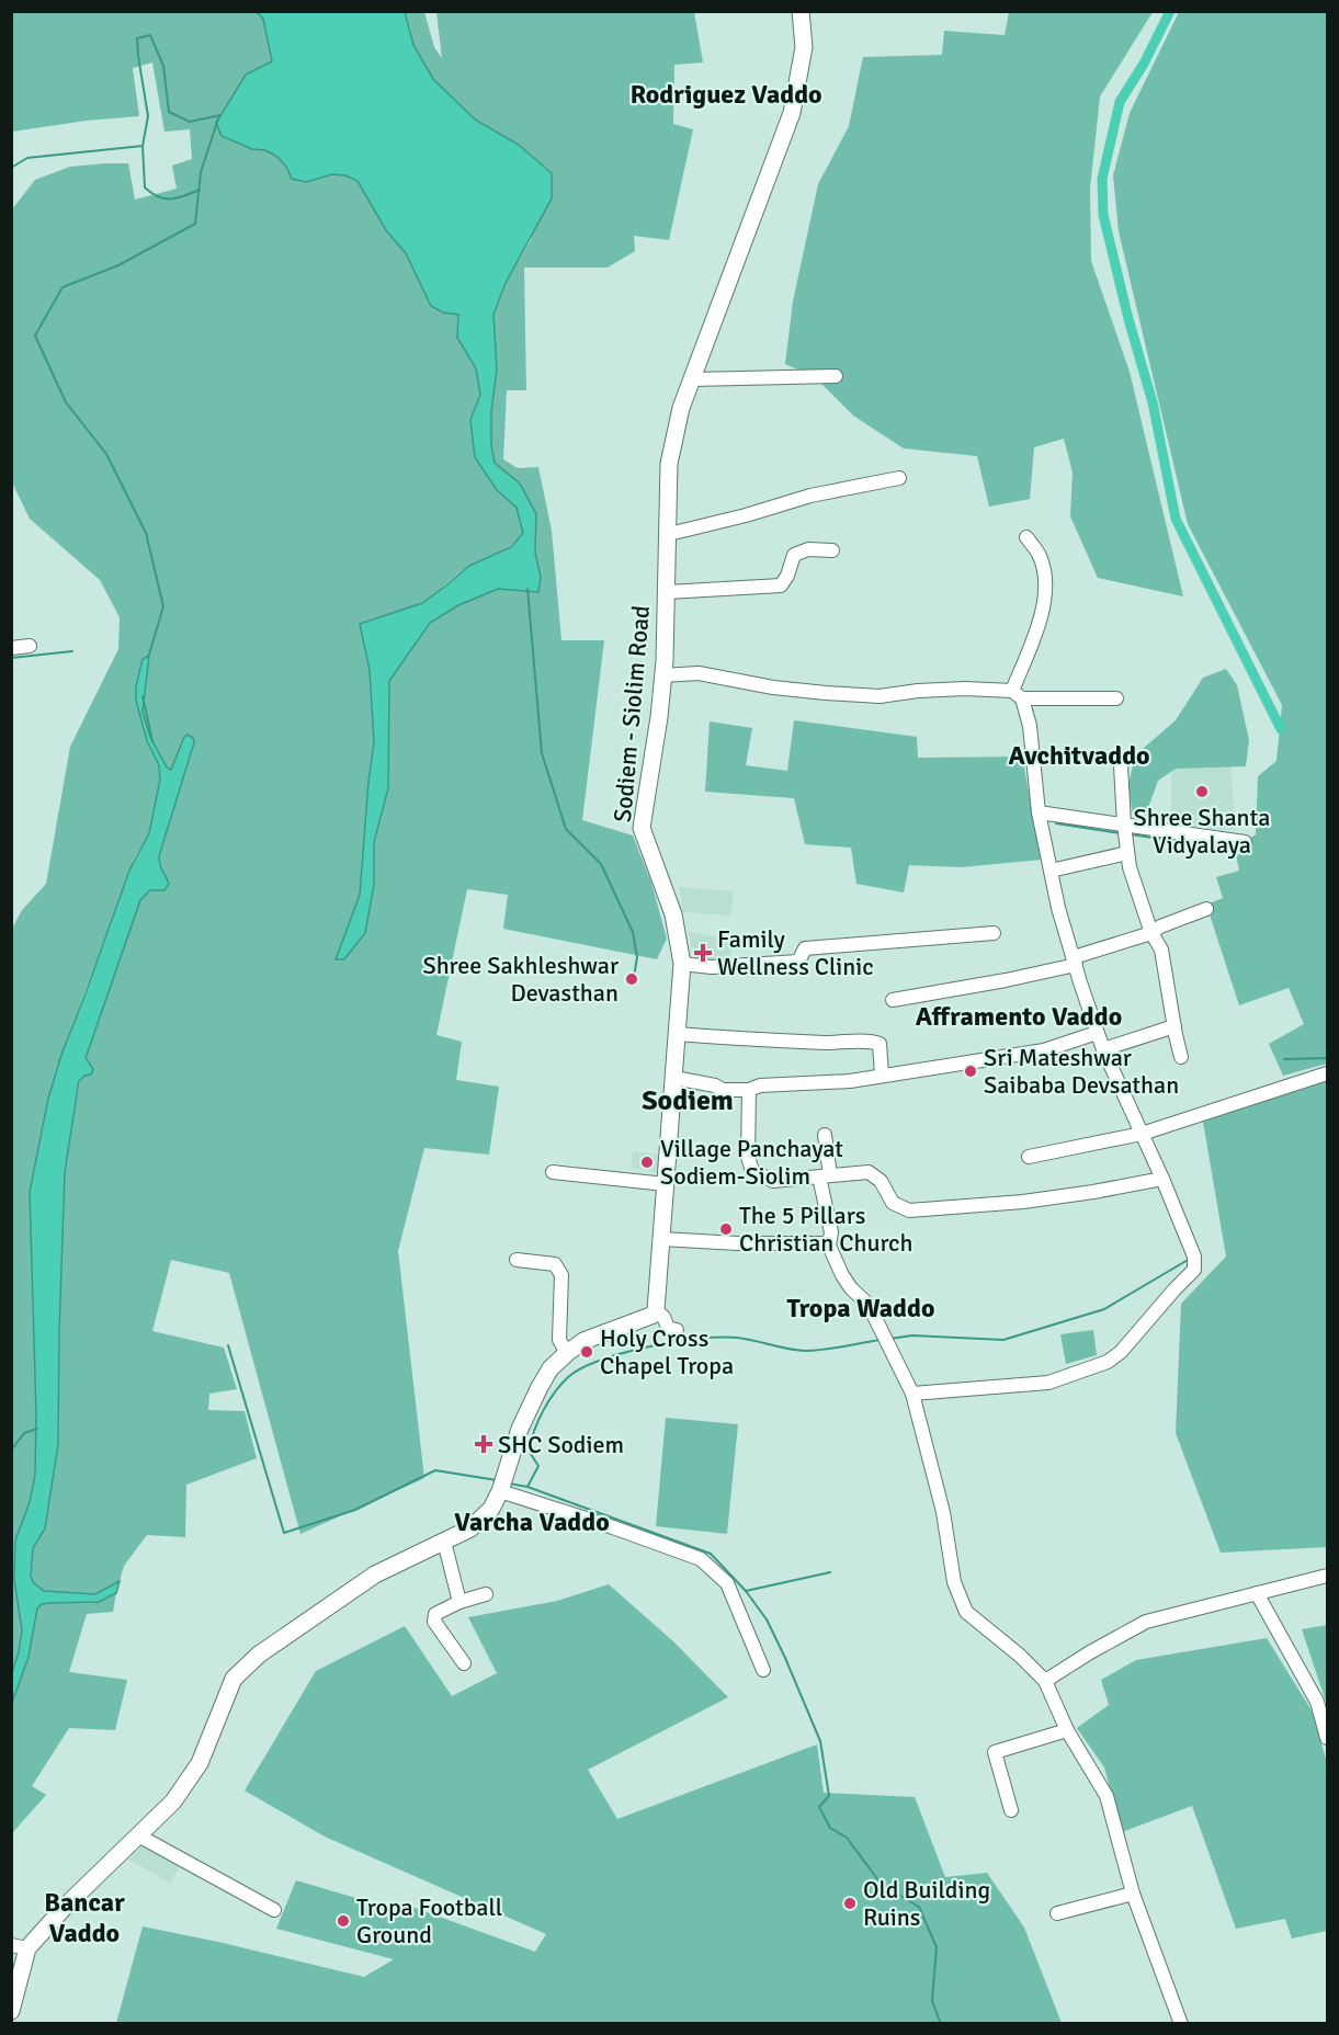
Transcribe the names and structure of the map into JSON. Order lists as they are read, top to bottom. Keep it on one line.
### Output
{"streets":{"main road":["Sodiem - Siolim Road"]},"districts":["Rodriguez Vaddo","Avchitvaddo","Afframento Vaddo","Sodiem","Tropa Waddo","Varcha Vaddo","Bancar Vaddo"],"places":{"other":["Shree Shanta Vidyalaya","Shree Sakhleshwar Devasthan","Sri Mateshwar Saibaba Devsathan","Village Panchayat Sodiem-Siolim","The 5 Pillars Christian Church","Holy Cross Chapel Tropa","Old Building Ruins","Tropa Football Ground"],"health":["Family Wellness Clinic","SHC Sodiem"]}}
